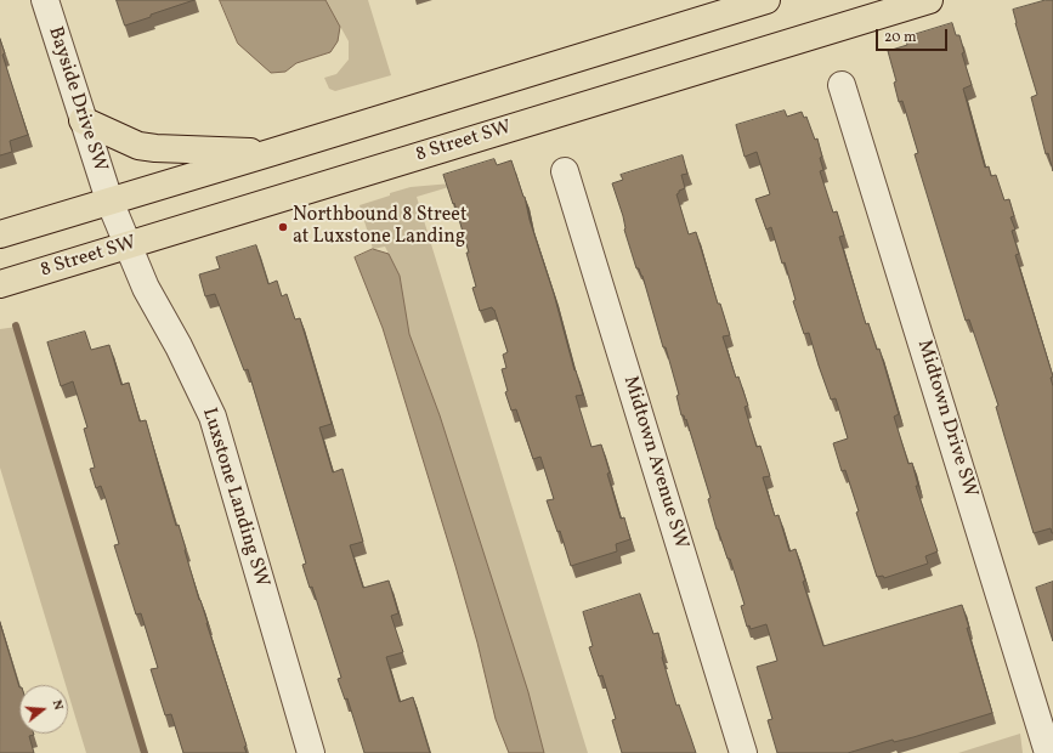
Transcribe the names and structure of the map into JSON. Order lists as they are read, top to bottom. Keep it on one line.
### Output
{"streets":{"main road":["8 Street SW"],"street":["Bayside Drive SW","Midtown Drive SW","Midtown Avenue SW","Luxstone Landing SW"]},"crossings":[["Bayside Drive SW","Luxstone Landing SW"],["8 Street SW","Luxstone Landing SW"]],"places":["Northbound 8 Street at Luxstone Landing"],"scale_bar":"20 m","north":"right"}
